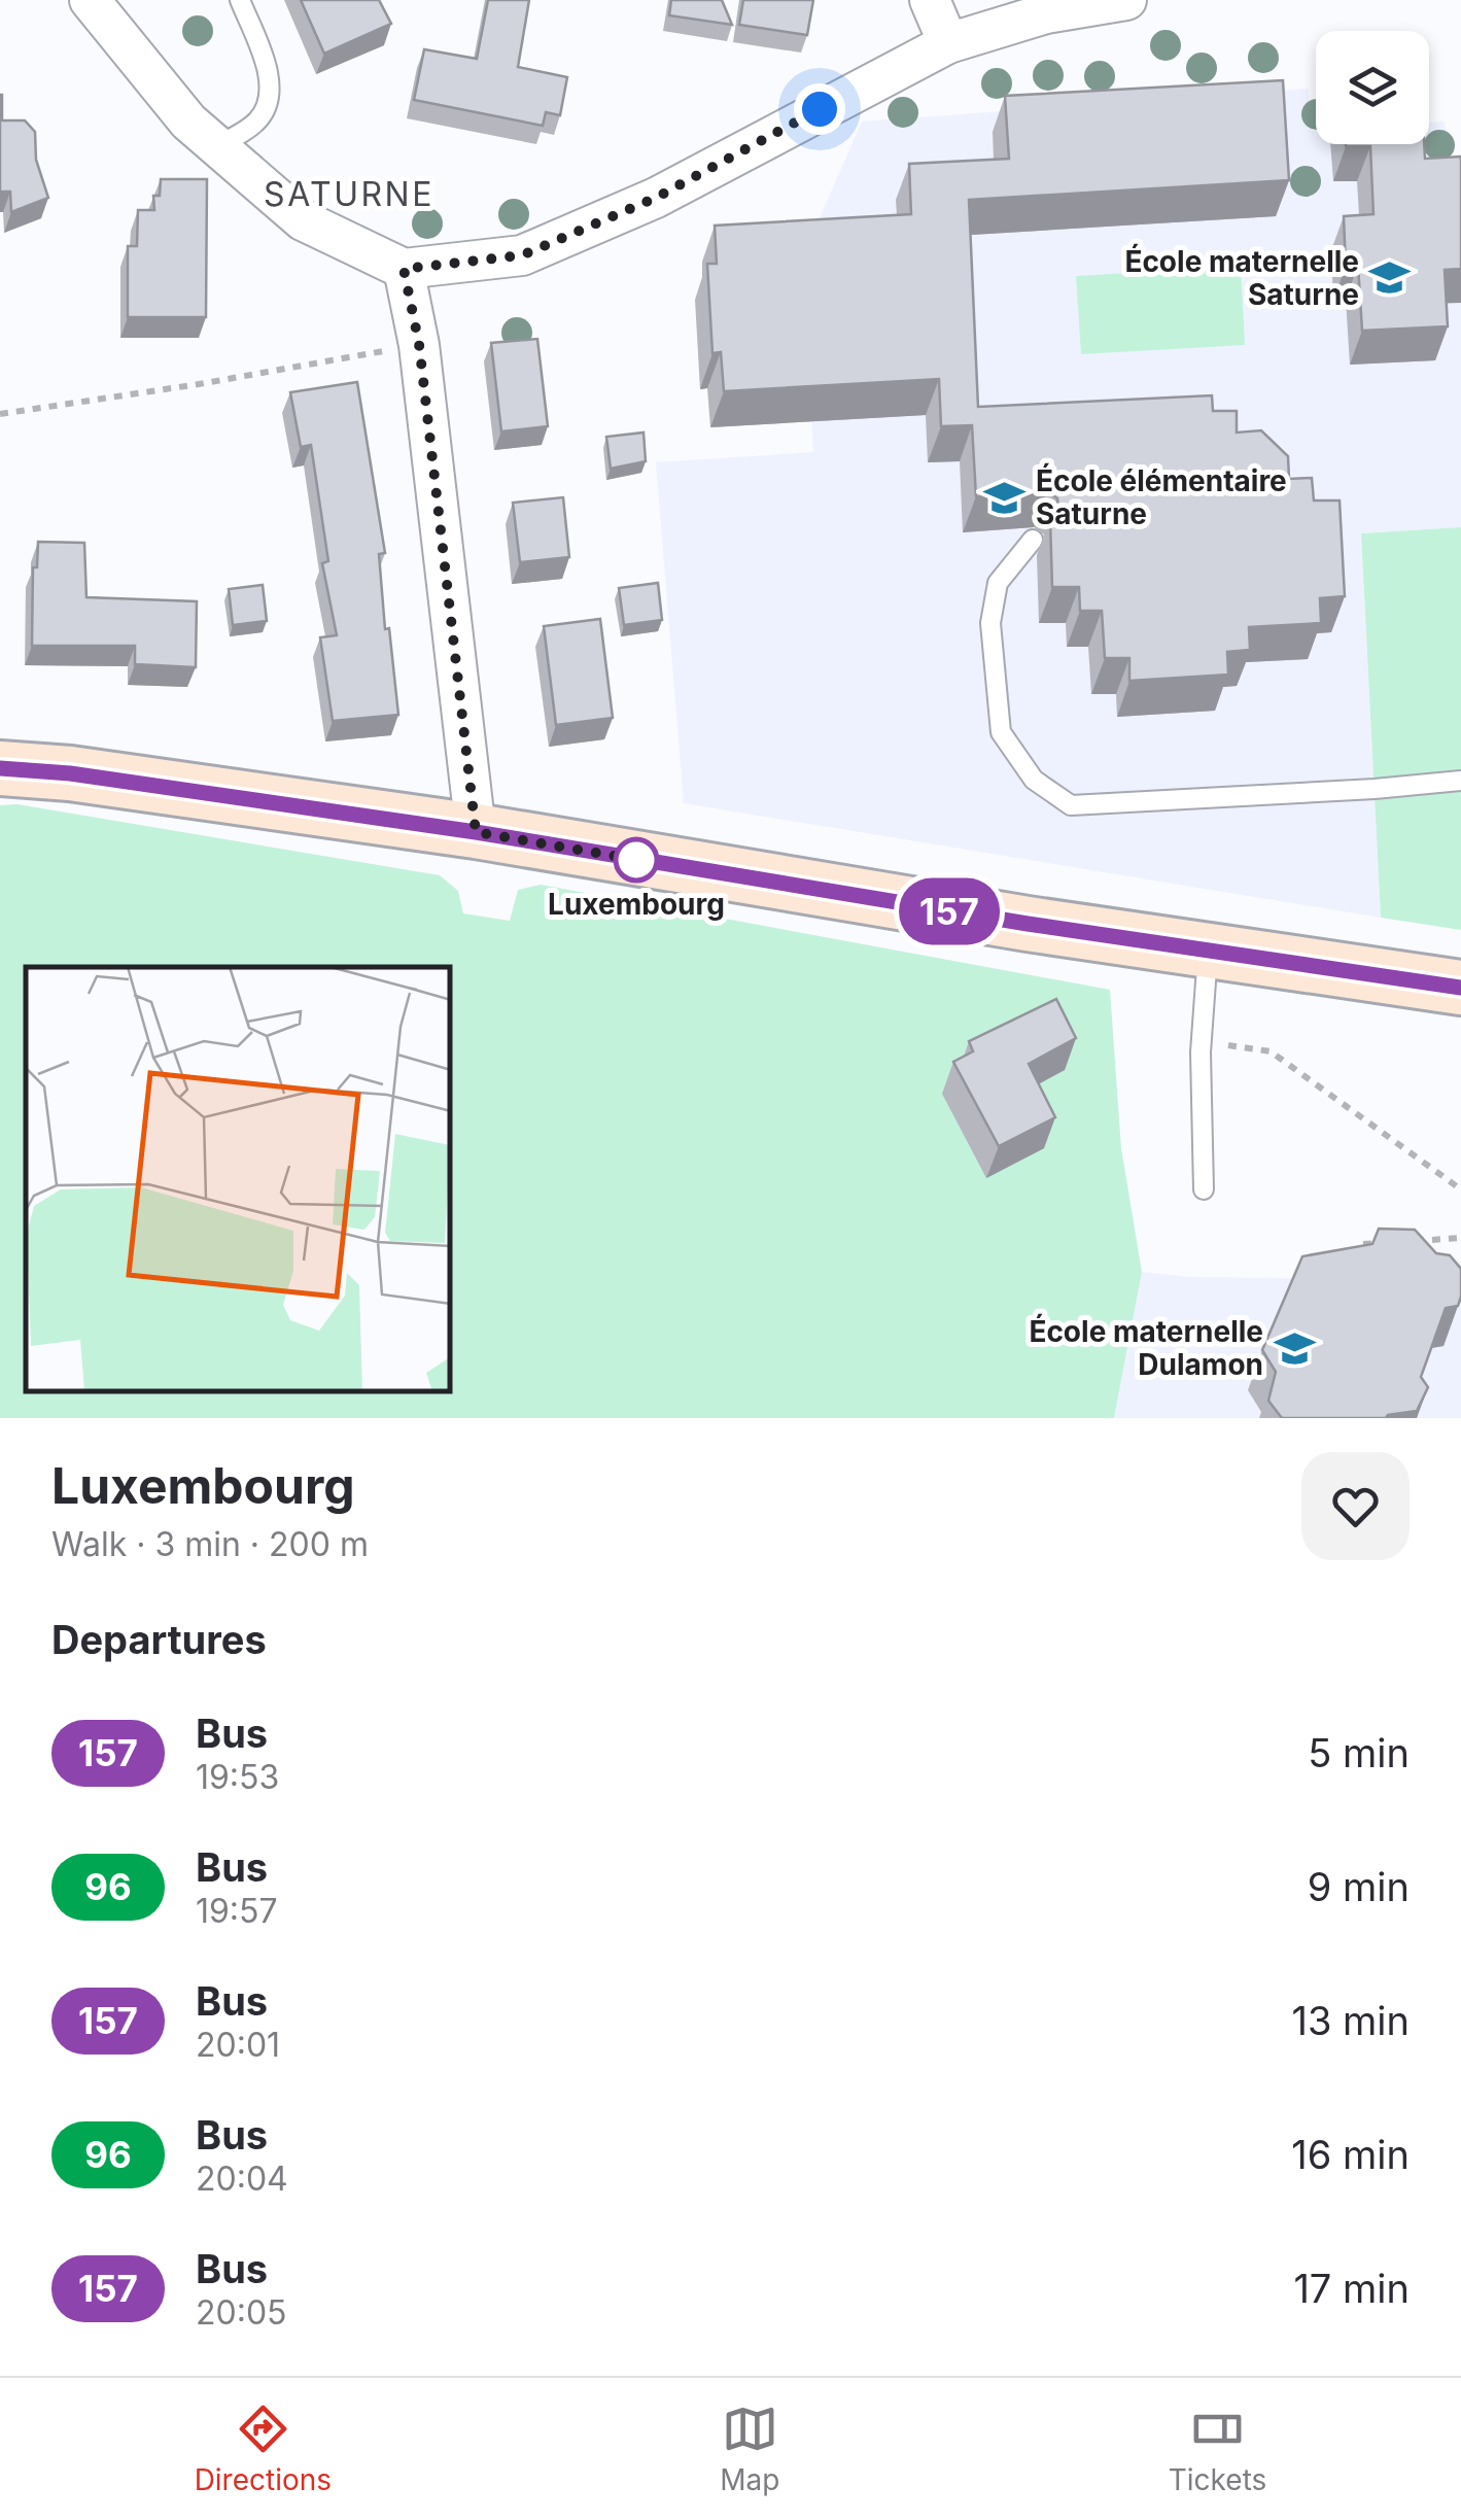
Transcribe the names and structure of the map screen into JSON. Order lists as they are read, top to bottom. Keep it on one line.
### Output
{"districts":["SATURNE"],"places":{"school or university":["École maternelle Saturne","École élémentaire Saturne","École maternelle Dulamon"],"other":["Luxembourg"]},"lines":["bus line 157"],"page":{"on_map":"157","heading":[["Luxembourg","Walk · 3 min · 200 m"],"Departures"],"list":[{"mark":"157","name":"Bus","note":"19:53","value":"5 min"},{"mark":"96","name":"Bus","note":"19:57","value":"9 min"},{"mark":"157","name":"Bus","note":"20:01","value":"13 min"},{"mark":"96","name":"Bus","note":"20:04","value":"16 min"},{"mark":"157","name":"Bus","note":"20:05","value":"17 min"}],"tabs":["Directions","Map","Tickets"]}}
